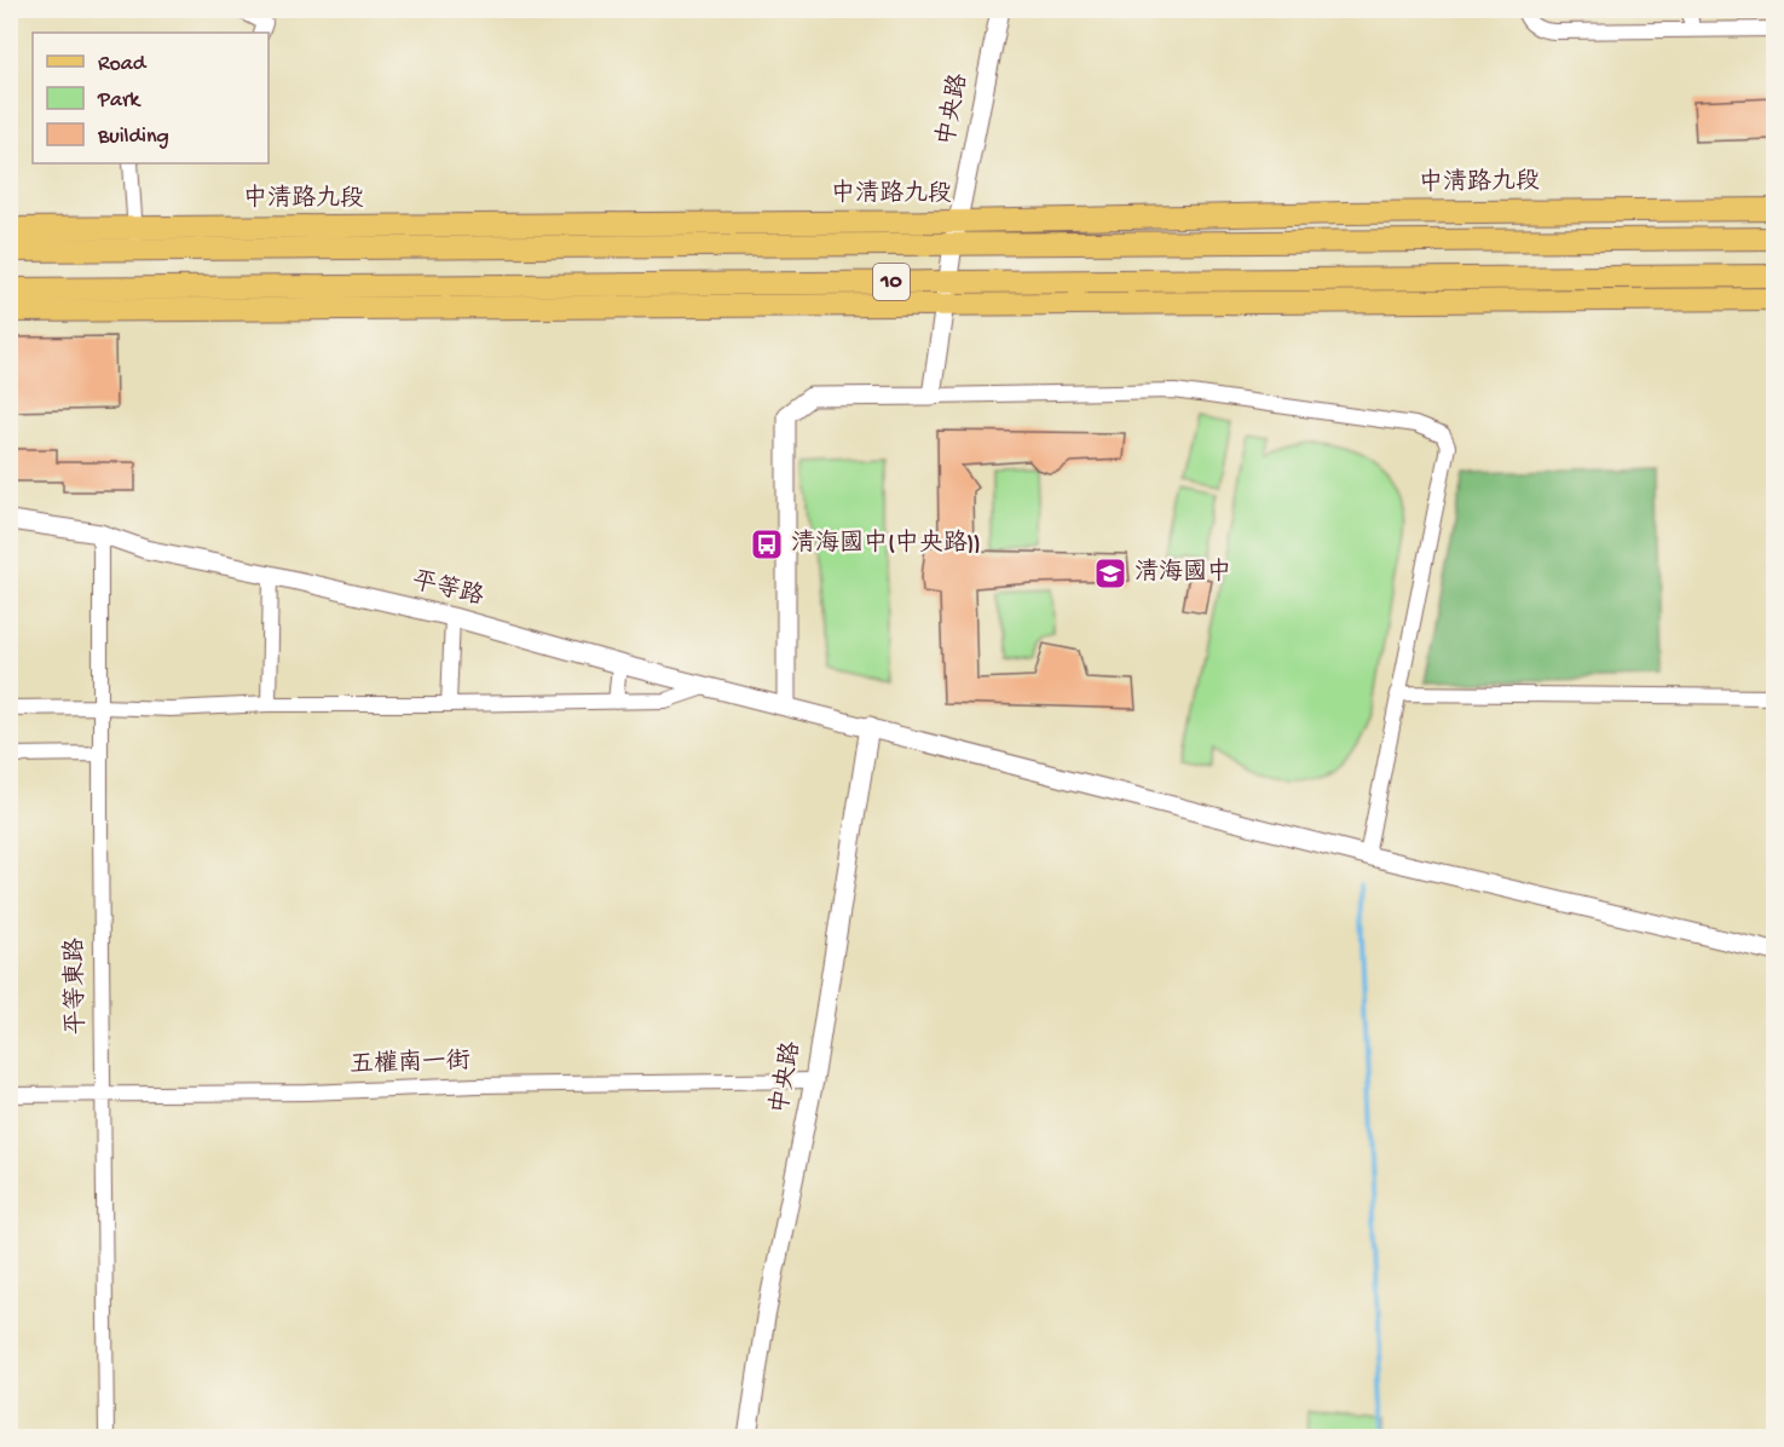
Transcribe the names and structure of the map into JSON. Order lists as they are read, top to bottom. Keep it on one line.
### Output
{"streets":{"main road":["中清路九段","10"],"street":["中央路","平等路","平等東路","五權南一街"]},"crossings":[["中央路","中清路九段"],["中央路","10"],["中央路","平等路"],["中央路","五權南一街"],["平等路","平等東路"],["平等東路","五權南一街"]],"places":{"bus stop":["清海國中(中央路))"],"school or university":["清海國中"]},"legend":["Road","Park","Building"]}
